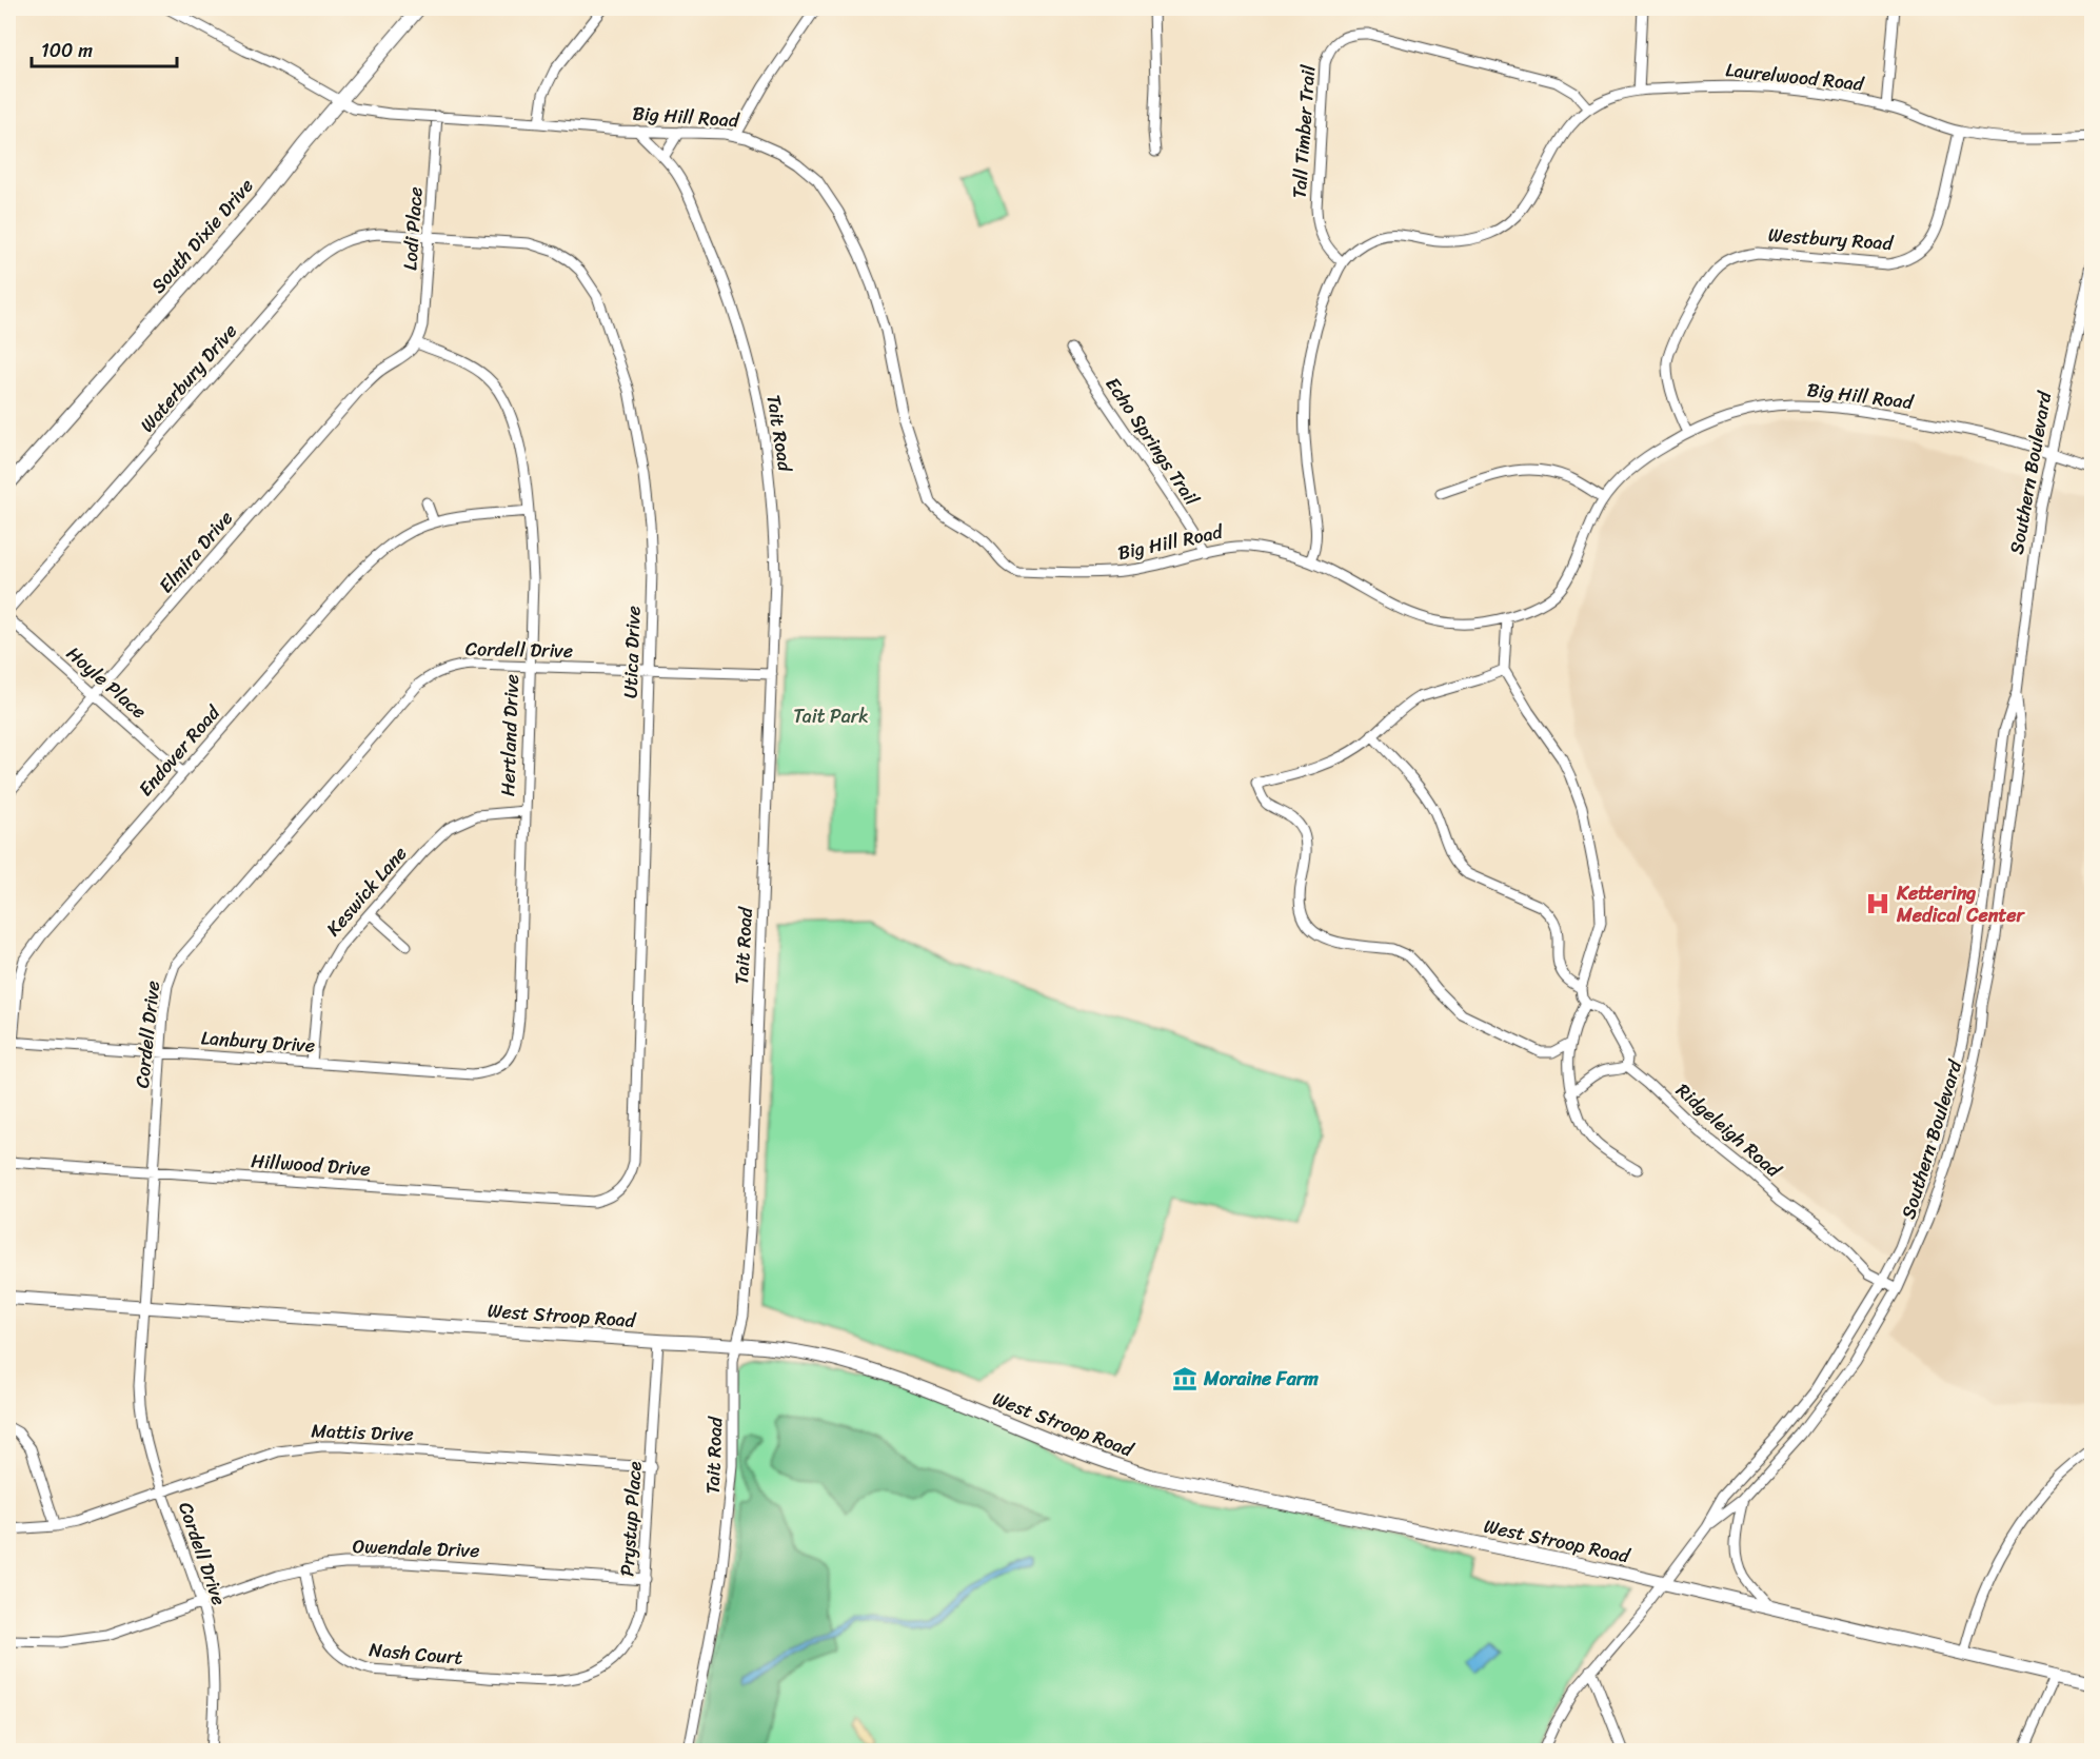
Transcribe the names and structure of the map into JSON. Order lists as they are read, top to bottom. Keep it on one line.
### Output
{"streets":{"main road":["South Dixie Drive","West Stroop Road"],"street":["Laurelwood Road","Big Hill Road","Tall Timber Trail","Lodi Place","Westbury Road","Waterbury Drive","Tait Road","Echo Springs Trail","Southern Boulevard","Elmira Drive","Cordell Drive","Utica Drive","Hoyle Place","Hertland Drive","Endover Road","Keswick Lane","Lanbury Drive","Ridgeleigh Road","Hillwood Drive","Mattis Drive","Prystup Place","Owendale Drive","Nash Court"]},"crossings":[["Laurelwood Road","Big Hill Road"],["Laurelwood Road","Tall Timber Trail"],["Laurelwood Road","Westbury Road"],["Big Hill Road","Lodi Place"],["Big Hill Road","South Dixie Drive"],["Big Hill Road","Westbury Road"],["Big Hill Road","Tait Road"],["Big Hill Road","Echo Springs Trail"],["Big Hill Road","Southern Boulevard"],["Lodi Place","Waterbury Drive"],["Lodi Place","Elmira Drive"],["Lodi Place","Utica Drive"],["Lodi Place","Hertland Drive"],["Waterbury Drive","Utica Drive"],["Tait Road","Cordell Drive"],["Tait Road","West Stroop Road"],["Southern Boulevard","Ridgeleigh Road"],["Southern Boulevard","West Stroop Road"],["Elmira Drive","Hoyle Place"],["Elmira Drive","Hertland Drive"],["Cordell Drive","Utica Drive"],["Cordell Drive","Hertland Drive"],["Cordell Drive","Lanbury Drive"],["Cordell Drive","Hillwood Drive"],["Cordell Drive","West Stroop Road"],["Cordell Drive","Mattis Drive"],["Cordell Drive","Owendale Drive"],["Utica Drive","Hillwood Drive"],["Hoyle Place","Endover Road"],["Hertland Drive","Endover Road"],["Hertland Drive","Keswick Lane"],["Hertland Drive","Lanbury Drive"],["Endover Road","Lanbury Drive"],["Keswick Lane","Lanbury Drive"],["West Stroop Road","Prystup Place"],["Mattis Drive","Prystup Place"],["Prystup Place","Owendale Drive"],["Prystup Place","Nash Court"],["Owendale Drive","Nash Court"]],"parks":["Tait Park"],"places":{"hospital":["Kettering Medical Center"],"museum":["Moraine Farm"]},"scale_bar":"100 m"}
